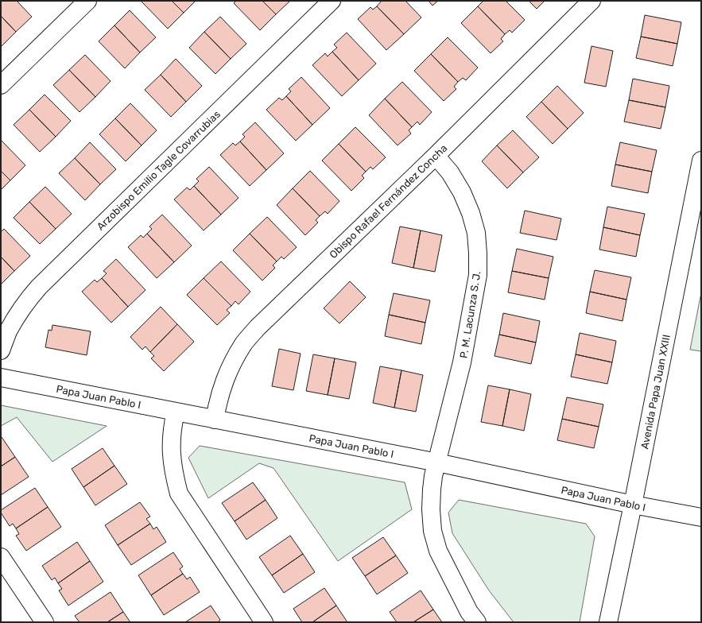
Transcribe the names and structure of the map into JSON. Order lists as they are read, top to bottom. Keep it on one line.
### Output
{"streets":{"street":["Arzobispo Emilio Tagle Covarrubias","Obispo Rafael Fernández Concha","P. M. Lacunza S. J.","Avenida Papa Juan XXIII","Papa Juan Pablo I"]},"crossings":[["Obispo Rafael Fernández Concha","P. M. Lacunza S. J."],["Obispo Rafael Fernández Concha","Papa Juan Pablo I"],["P. M. Lacunza S. J.","Papa Juan Pablo I"],["Avenida Papa Juan XXIII","Papa Juan Pablo I"]]}
